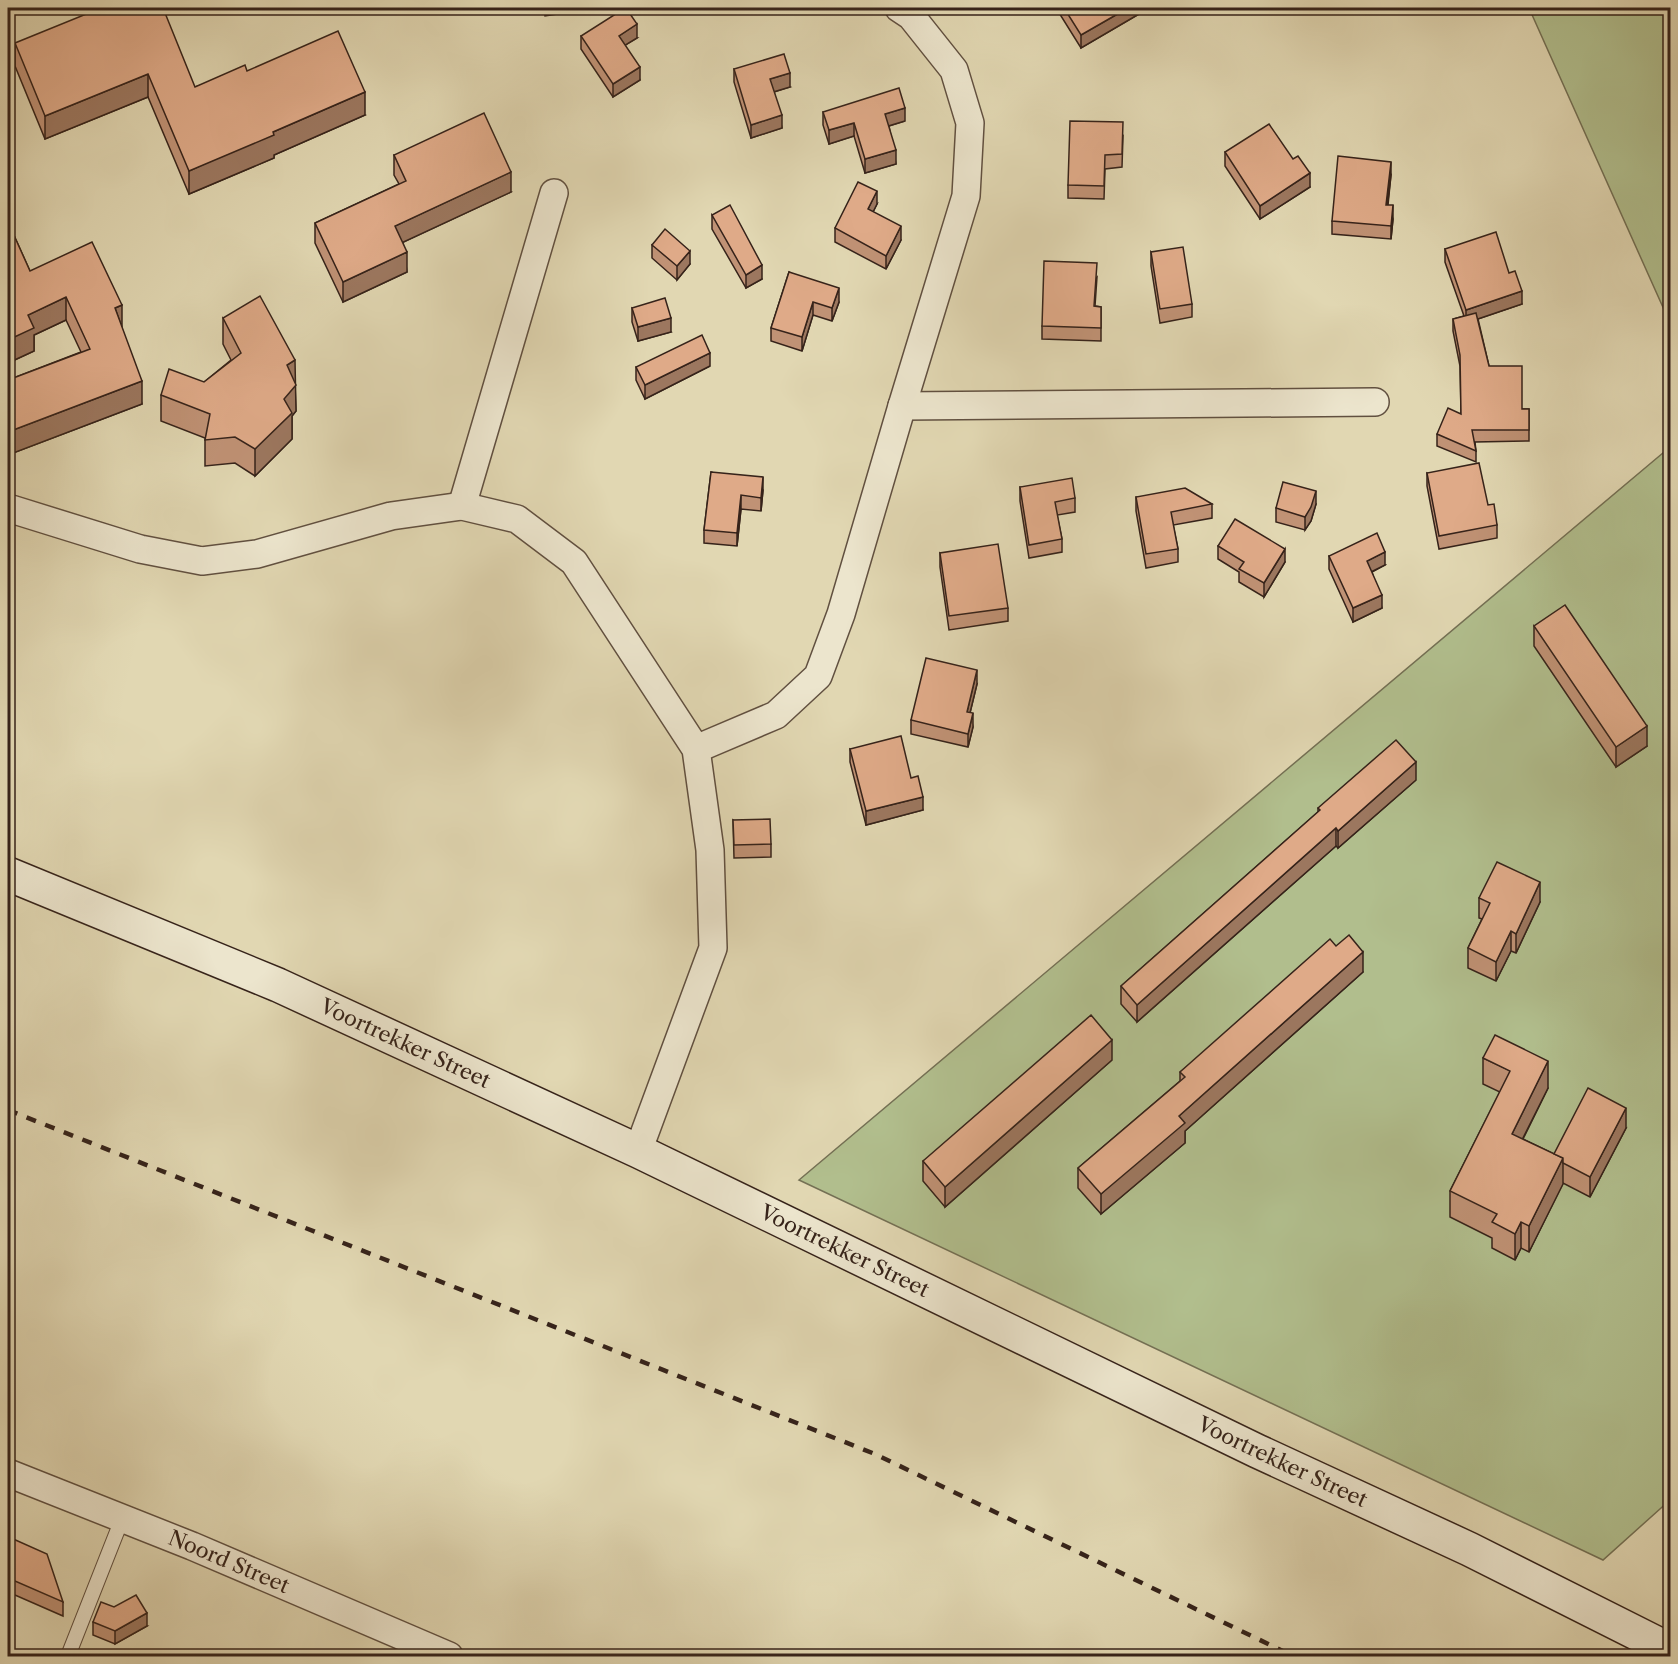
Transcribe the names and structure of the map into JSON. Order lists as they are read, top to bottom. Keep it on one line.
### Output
{"streets":{"main road":["Voortrekker Street"],"street":["Noord Street"]}}
